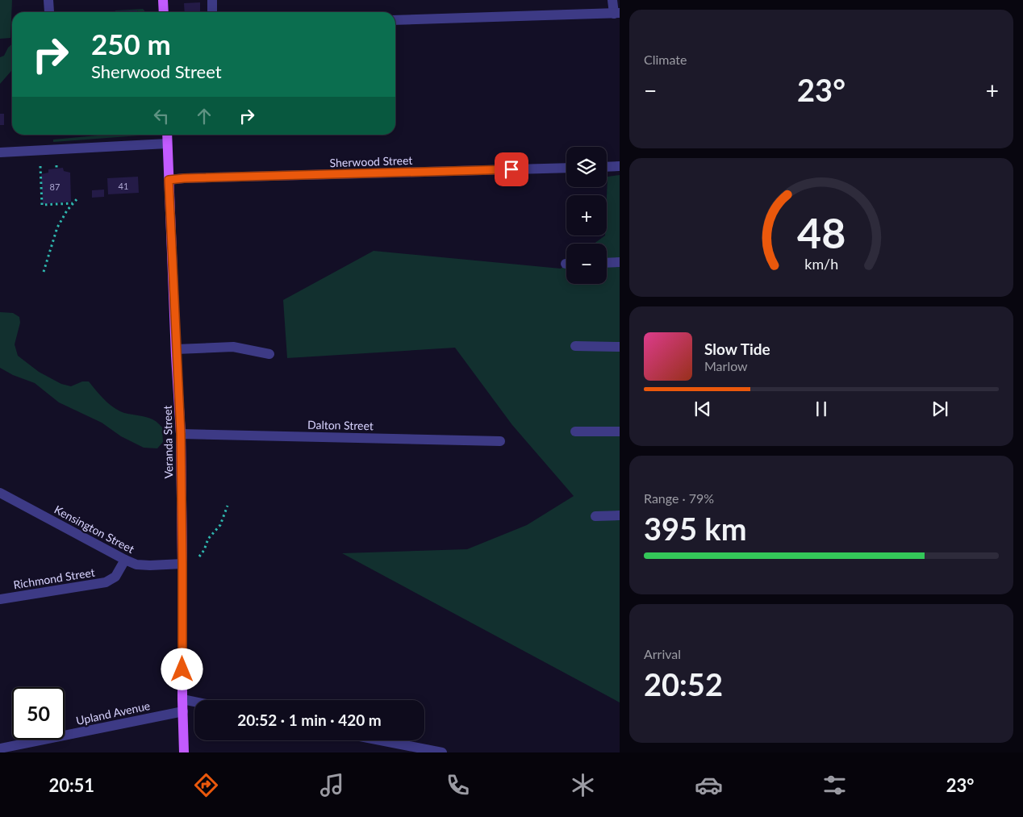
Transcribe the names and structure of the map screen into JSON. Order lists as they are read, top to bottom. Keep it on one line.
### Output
{"streets":{"main road":["Veranda Street"],"street":["Sherwood Street","Dalton Street","Kensington Street","Richmond Street","Upland Avenue"]},"crossings":[["Sherwood Street","Veranda Street"],["Dalton Street","Veranda Street"],["Veranda Street","Kensington Street"],["Veranda Street","Upland Avenue"],["Kensington Street","Richmond Street"]],"house_numbers":["41","87"],"page":{"tile":["Climate",["Range · 79%","395 km"],["Arrival","20:52"]],"turn":["250 m","Sherwood Street"],"heat":["−","23°","+"],"map_buttons":["+","−"],"song":["Slow Tide","Marlow"],"limit":"50","trip":"20:52 · 1 min · 420 m","tabs":["20:51","23°"],"gauge":["48","km/h"]}}
